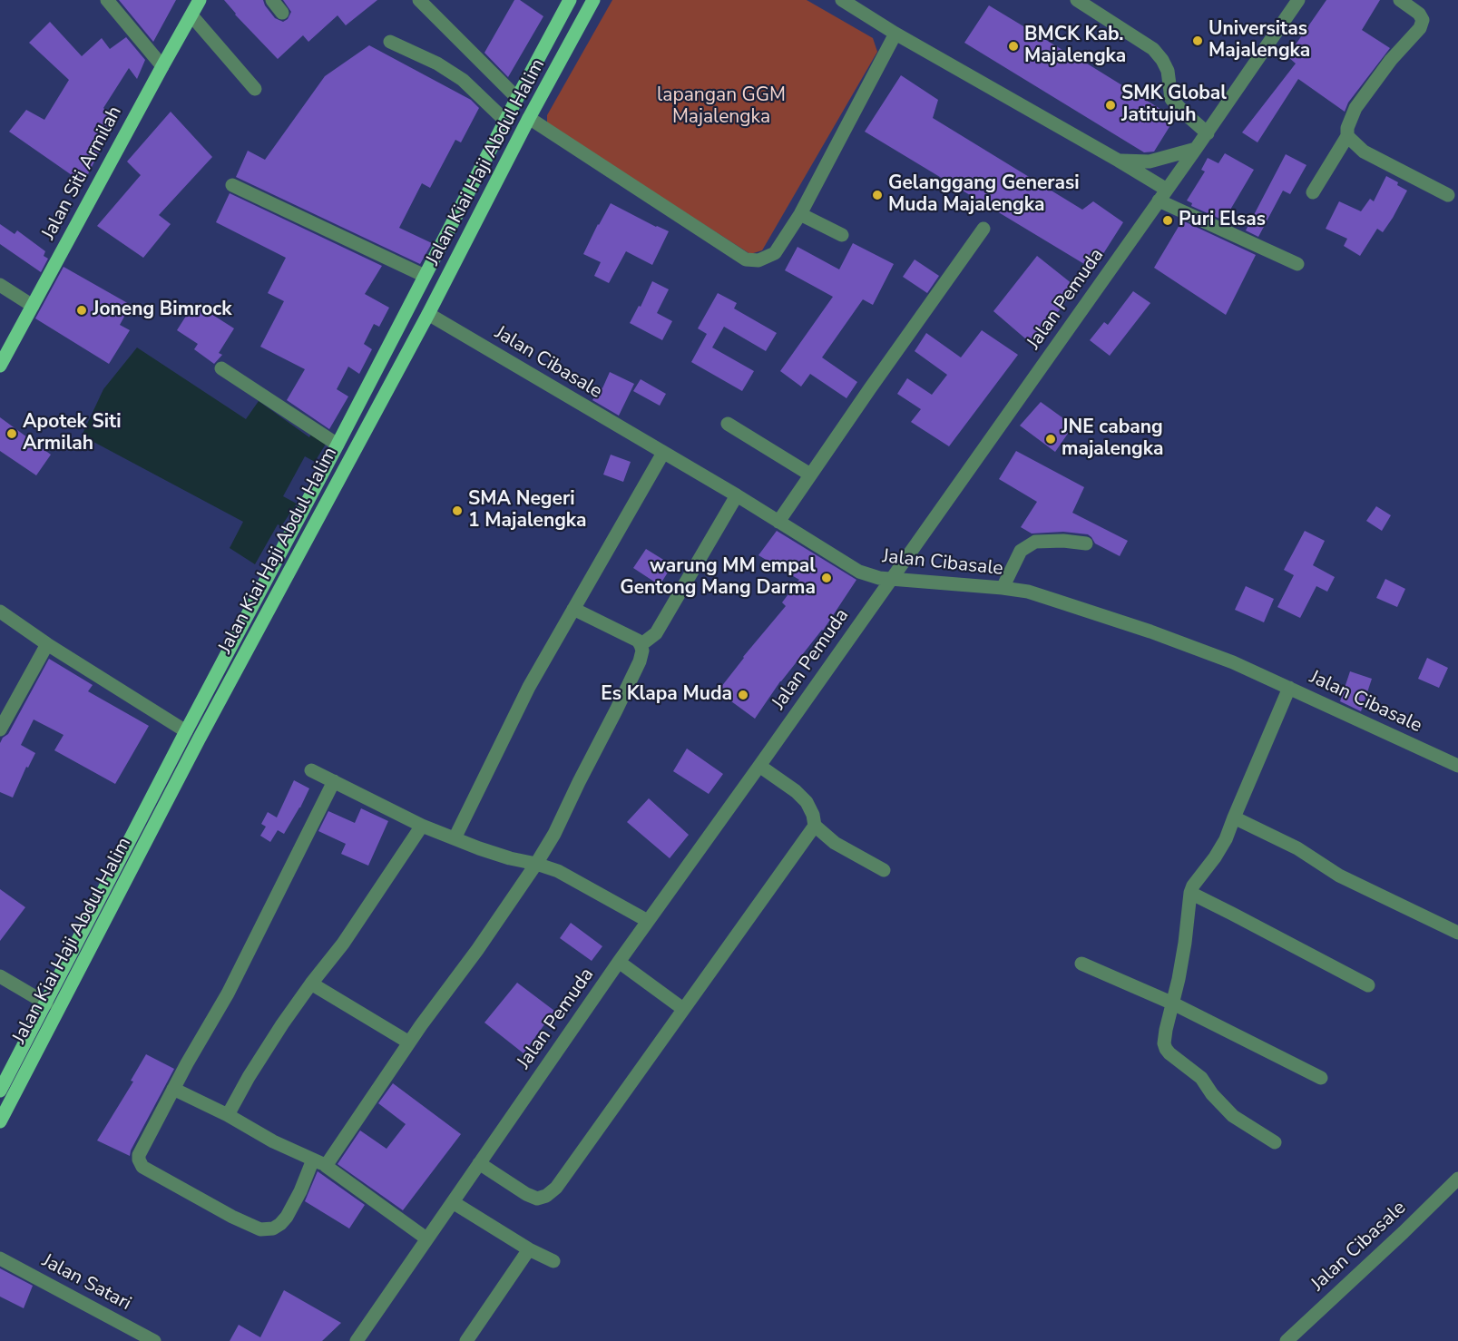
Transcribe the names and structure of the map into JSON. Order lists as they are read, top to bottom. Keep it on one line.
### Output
{"streets":{"main road":["Jalan Kiai Haji Abdul Halim","Jalan Siti Armilah"],"street":["Jalan Pemuda","Jalan Cibasale","Jalan Satari"]},"crossings":[["Jalan Kiai Haji Abdul Halim","Jalan Cibasale"],["Jalan Pemuda","Jalan Cibasale"]],"parks":["lapangan GGM Majalengka"],"places":["Universitas Majalengka","BMCK Kab. Majalengka","SMK Global Jatitujuh","Gelanggang Generasi Muda Majalengka","Puri Elsas","Joneng Bimrock","Apotek Siti Armilah","JNE cabang majalengka","SMA Negeri 1 Majalengka","warung MM empal Gentong Mang Darma","Es Klapa Muda"]}
